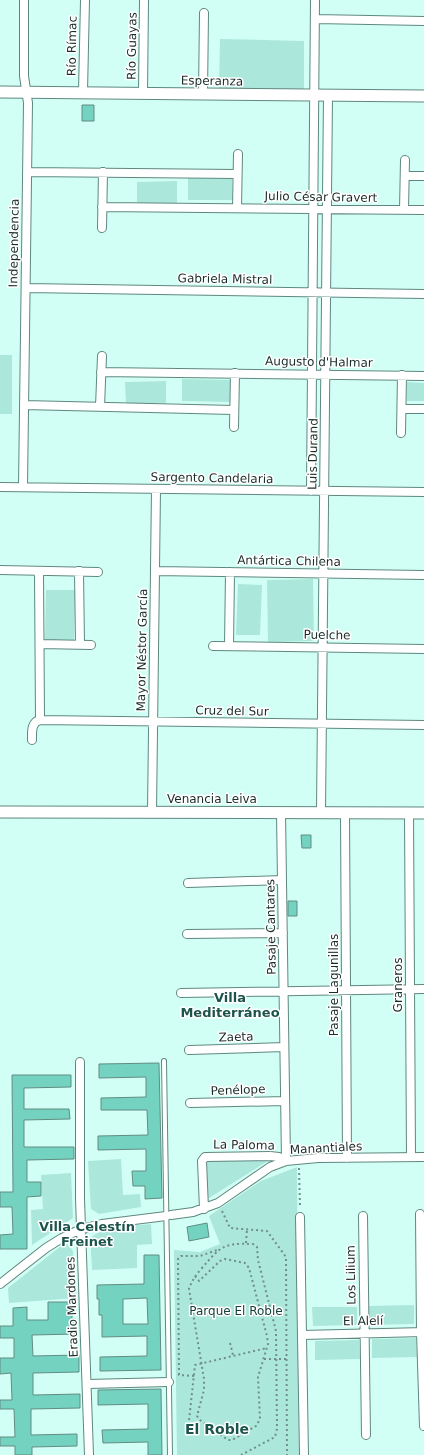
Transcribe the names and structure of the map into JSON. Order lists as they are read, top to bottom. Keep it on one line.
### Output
{"streets":{"street":["Río Rímac","Río Guayas","Esperanza","Julio César Gravert","Independencia","Gabriela Mistral","Augusto d'Halmar","Luis Durand","Sargento Candelaria","Antártica Chilena","Puelche","Mayor Néstor García","Cruz del Sur","Venancia Leiva","Pasaje Cantares","Pasaje Lagunillas","Graneros","Zaeta","Penélope","La Paloma","Manantiales","Los Lilium","Eradio Mardones","El Alelí"]},"crossings":[["Río Rímac","Esperanza"],["Río Guayas","Esperanza"],["Esperanza","Independencia"],["Esperanza","Luis Durand"],["Julio César Gravert","Luis Durand"],["Independencia","Gabriela Mistral"],["Independencia","Sargento Candelaria"],["Gabriela Mistral","Luis Durand"],["Augusto d'Halmar","Luis Durand"],["Luis Durand","Sargento Candelaria"],["Luis Durand","Antártica Chilena"],["Luis Durand","Puelche"],["Luis Durand","Cruz del Sur"],["Luis Durand","Venancia Leiva"],["Sargento Candelaria","Mayor Néstor García"],["Antártica Chilena","Mayor Néstor García"],["Mayor Néstor García","Cruz del Sur"],["Mayor Néstor García","Venancia Leiva"],["Venancia Leiva","Pasaje Cantares"],["Venancia Leiva","Pasaje Lagunillas"],["Venancia Leiva","Graneros"],["Pasaje Cantares","Zaeta"],["Pasaje Cantares","Penélope"],["Pasaje Cantares","La Paloma"],["Pasaje Cantares","Manantiales"],["Pasaje Lagunillas","Manantiales"],["Graneros","Manantiales"],["La Paloma","Manantiales"],["Manantiales","Eradio Mardones"],["Los Lilium","El Alelí"]],"districts":["Villa Mediterráneo","Villa Celestín Freinet","El Roble"],"parks":["Parque El Roble"]}
